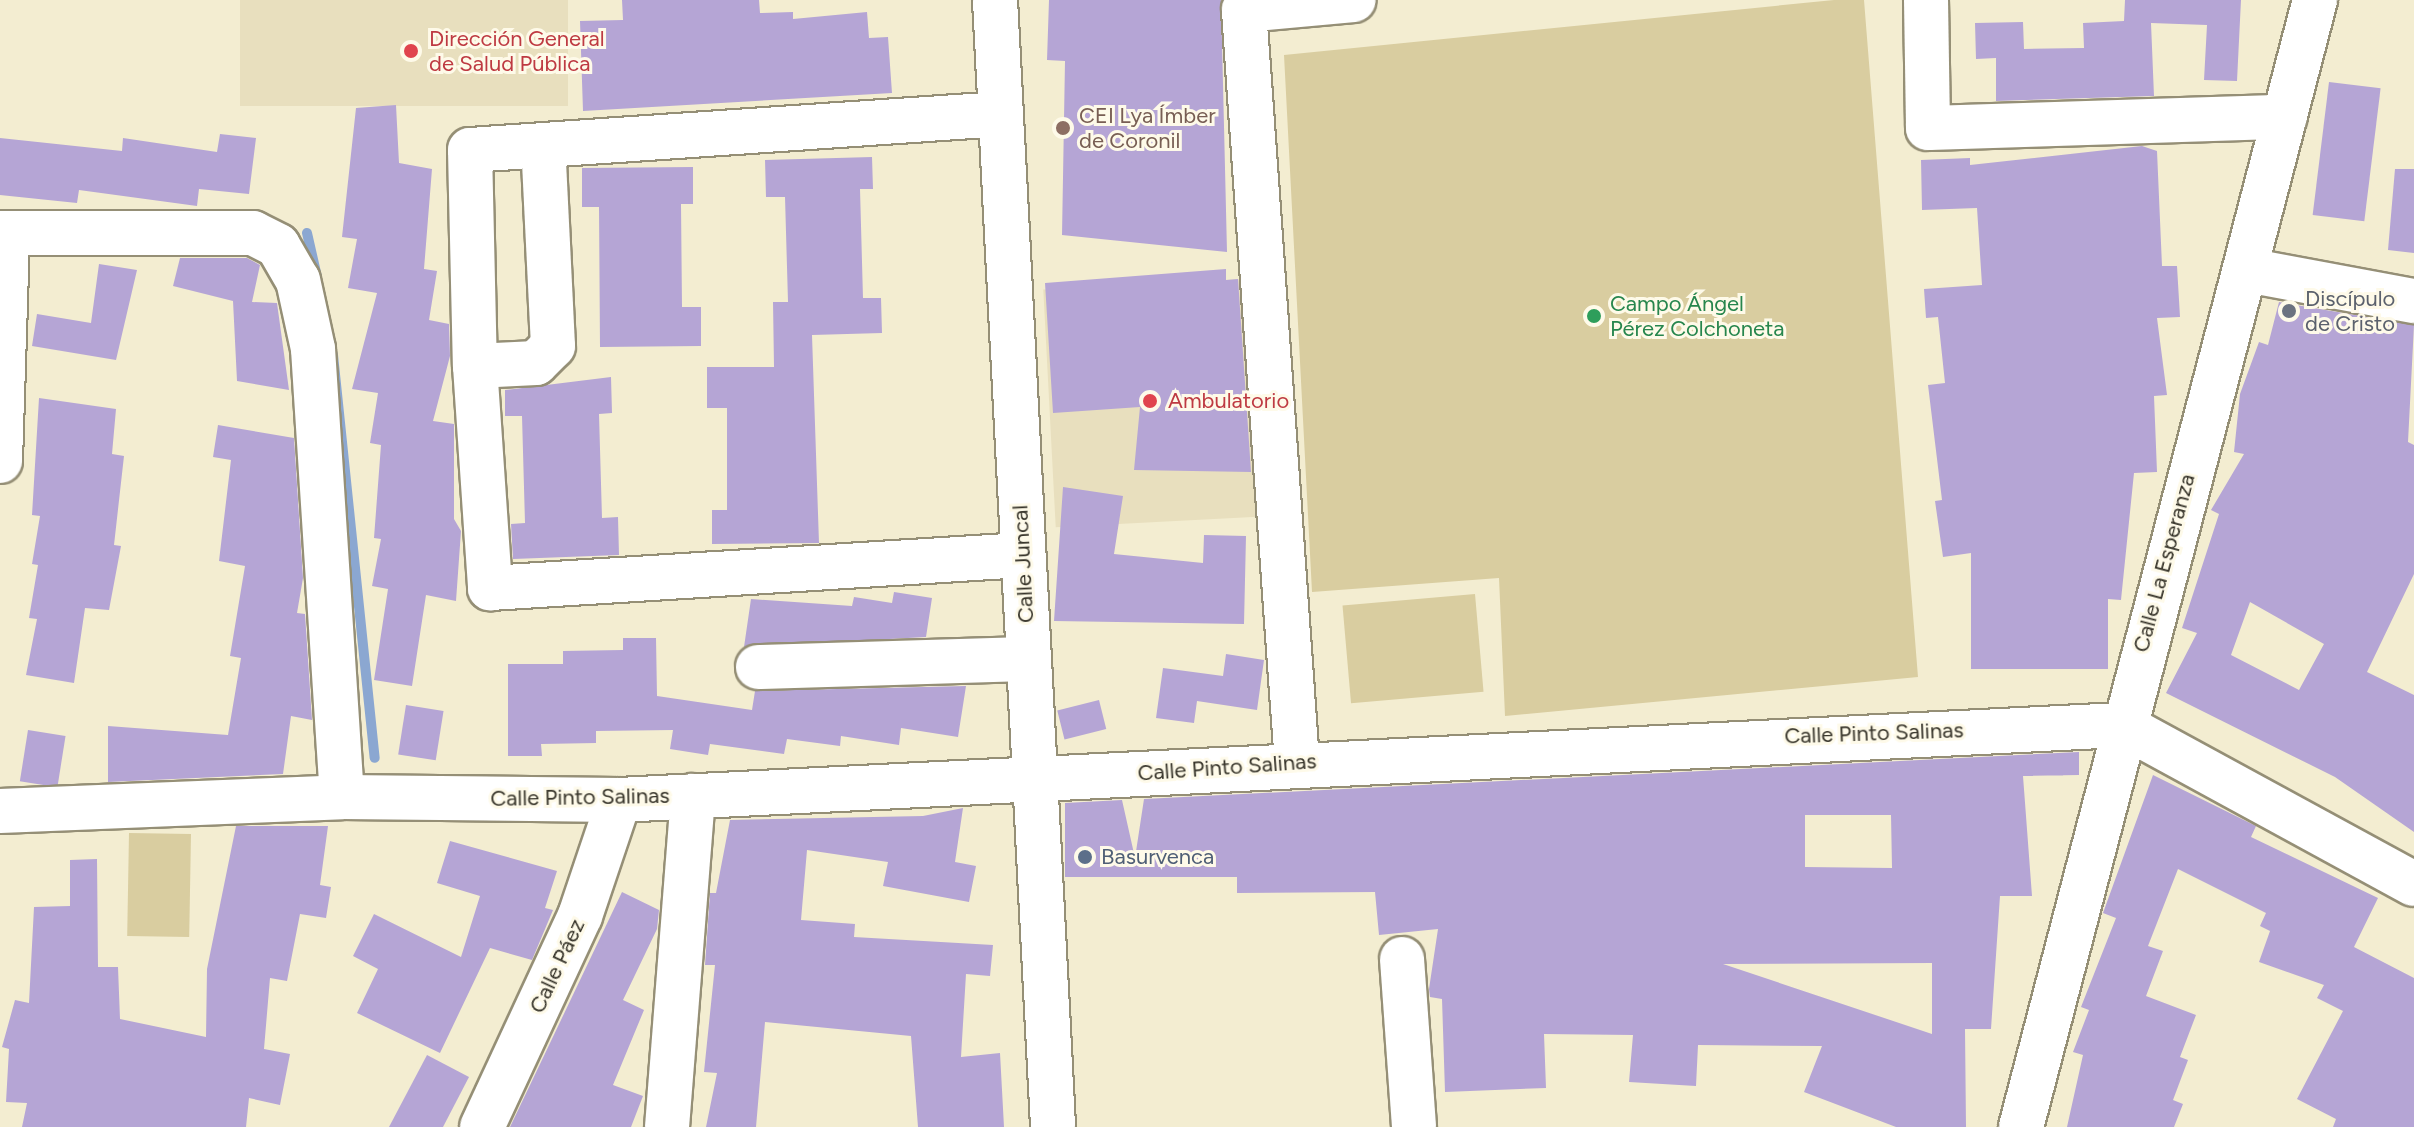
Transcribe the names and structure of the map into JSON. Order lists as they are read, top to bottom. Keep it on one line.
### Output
{"streets":{"street":["Calle La Esperanza","Calle Juncal","Calle Pinto Salinas","Calle Páez"]},"crossings":[["Calle La Esperanza","Calle Pinto Salinas"],["Calle Juncal","Calle Pinto Salinas"],["Calle Pinto Salinas","Calle Páez"]],"places":["Dirección General de Salud Pública","CEI Lya Ímber de Coronil","Discípulo de Cristo","Campo Ángel Pérez Colchoneta","Ambulatorio","Basurvenca"]}
